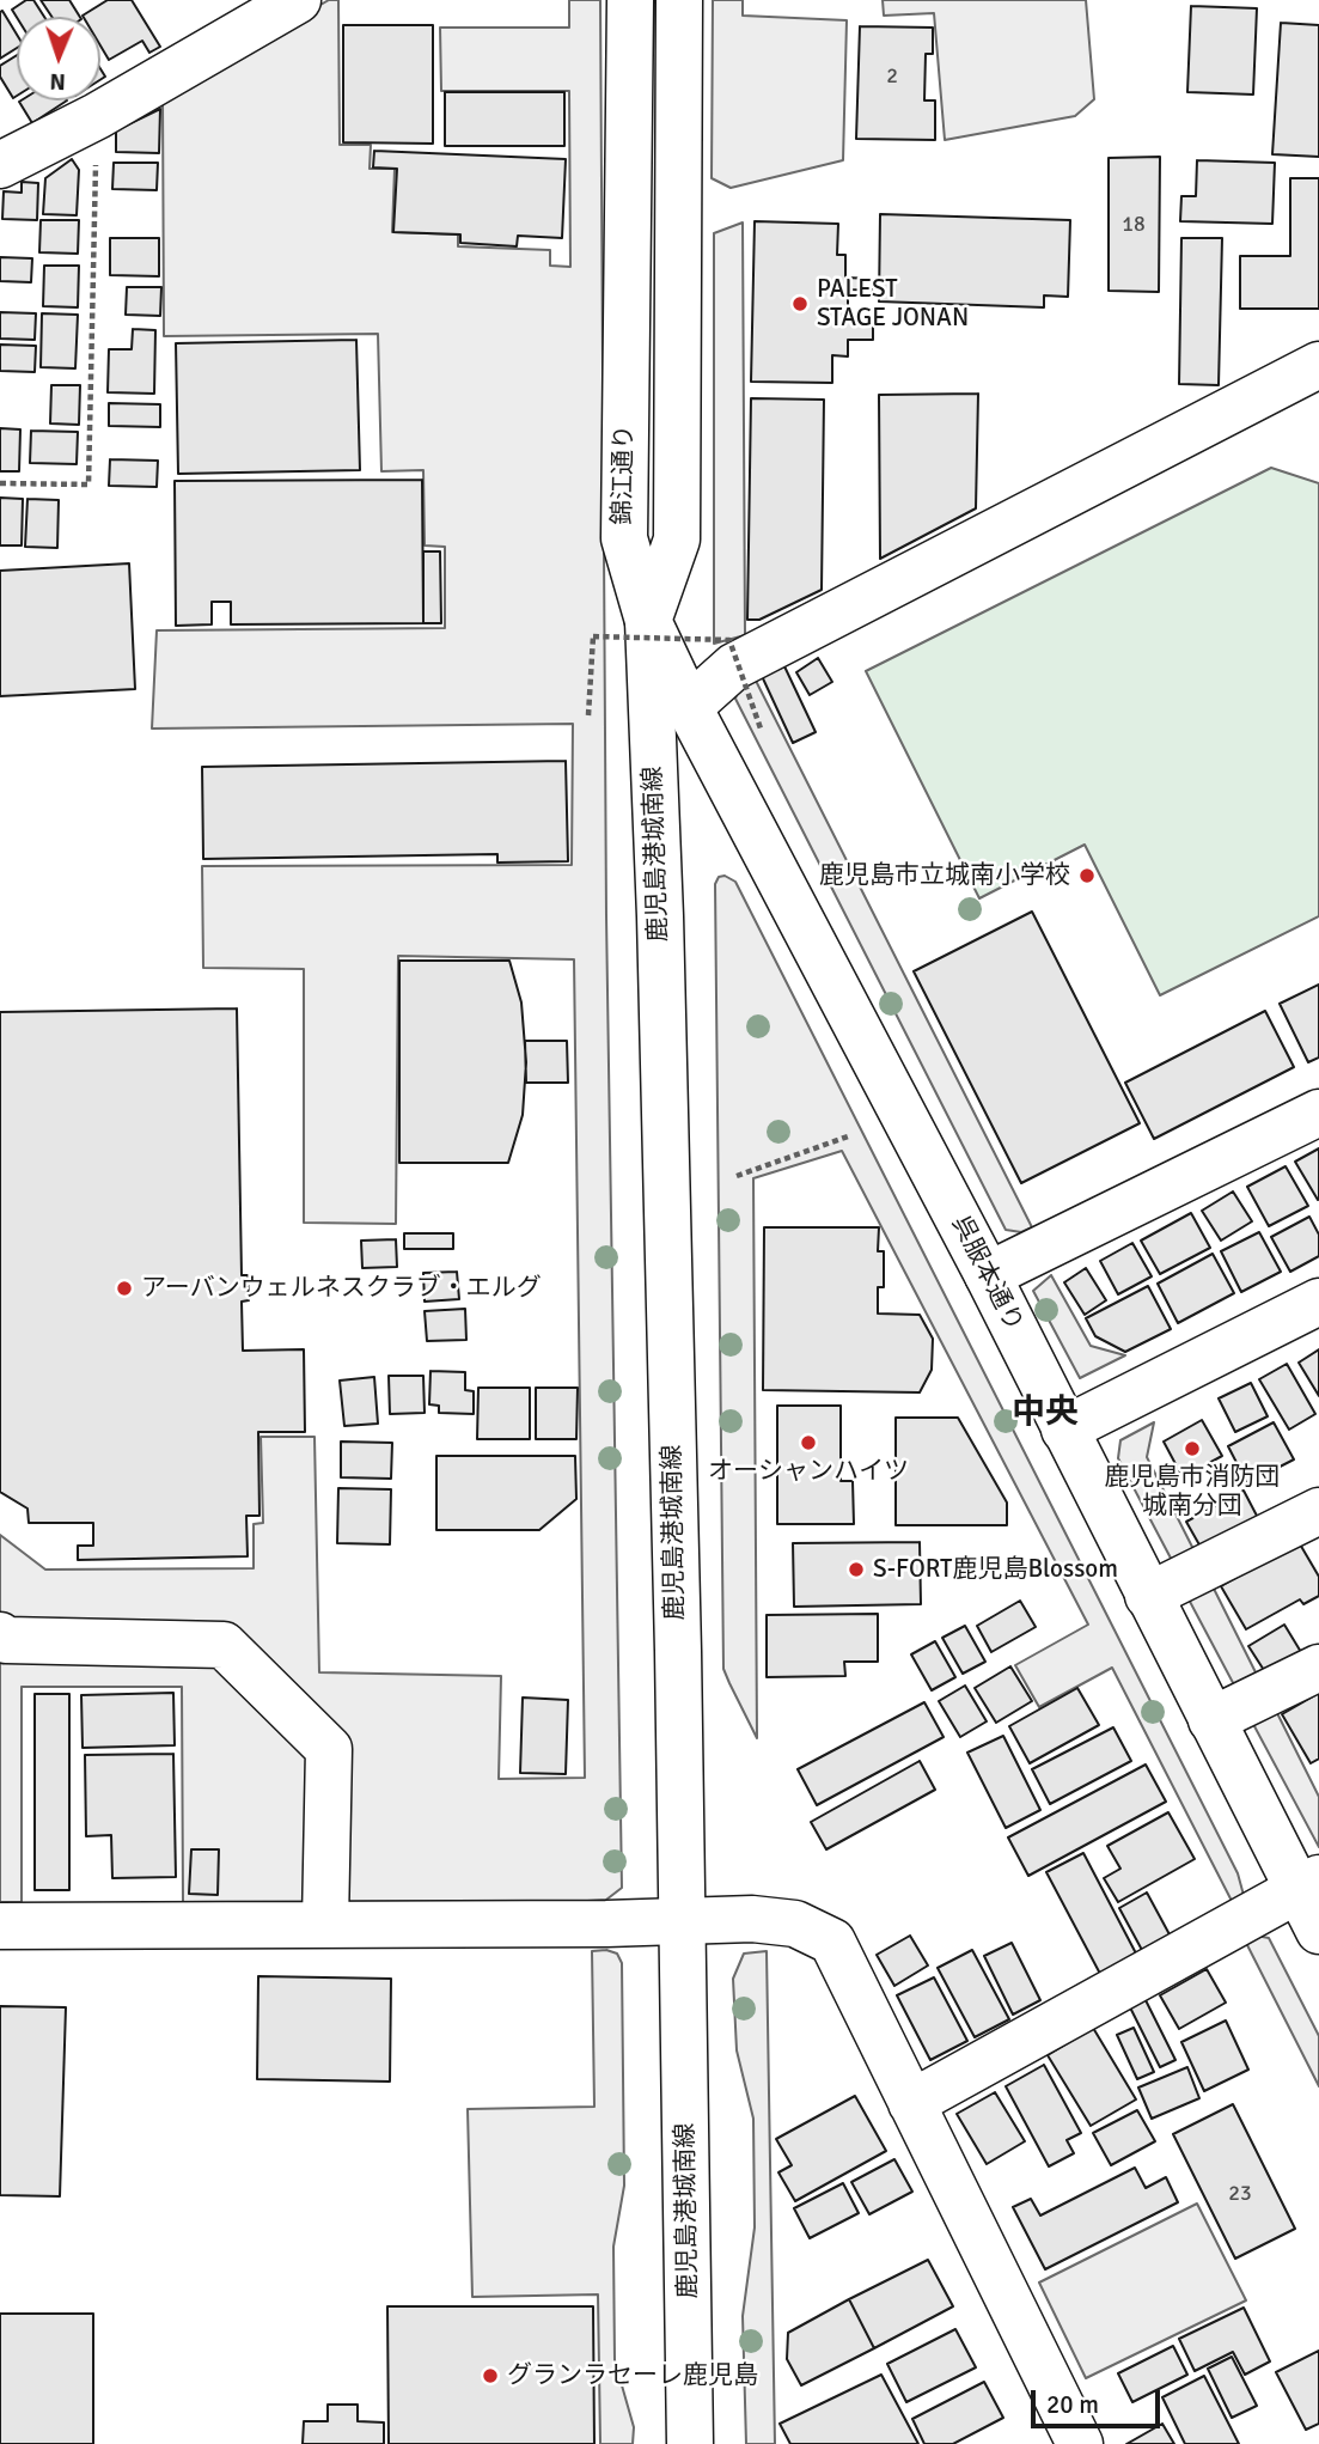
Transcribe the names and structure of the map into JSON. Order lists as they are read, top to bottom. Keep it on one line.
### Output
{"streets":{"main road":["錦江通り","鹿児島港城南線","呉服本通り"]},"crossings":[["錦江通り","鹿児島港城南線"],["錦江通り","呉服本通り"],["鹿児島港城南線","呉服本通り"]],"districts":["中央"],"places":["PALEST STAGE JONAN","鹿児島市立城南小学校","アーバンウェルネスクラブ・エルグ","オーシャンハイツ","鹿児島市消防団 城南分団","S-FORT鹿児島Blossom","グランラセーレ鹿児島"],"house_numbers":["2","18","23"],"scale_bar":"20 m","north":"bottom"}
